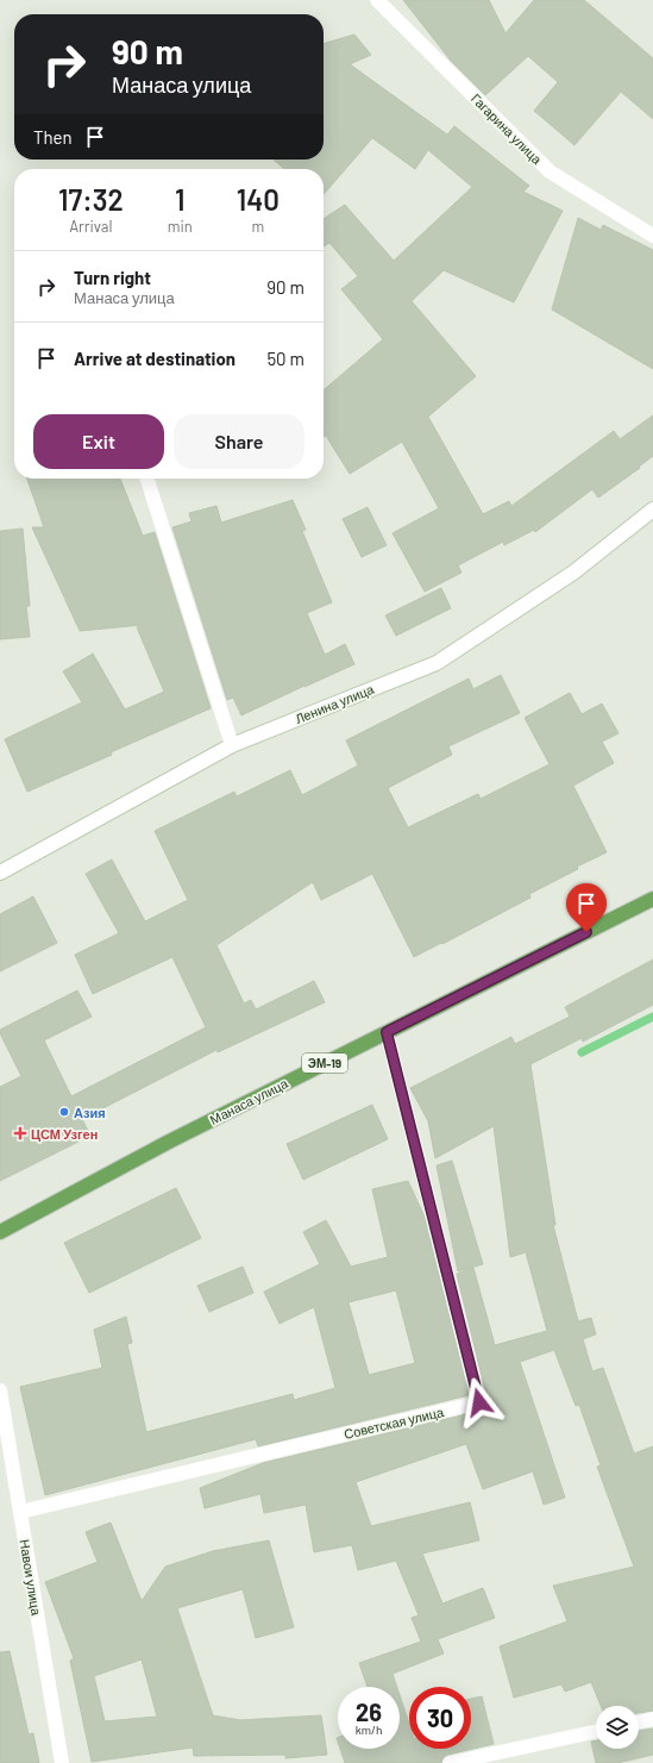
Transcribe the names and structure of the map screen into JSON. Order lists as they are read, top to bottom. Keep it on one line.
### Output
{"streets":{"main road":["ЭМ-19","Манаса улица"],"street":["Гагарина улица","Ленина улица","Советская улица","Навои улица"]},"crossings":[["Манаса улица","Советская улица"],["Советская улица","Навои улица"]],"places":{"other":["Азия"],"health":["ЦСМ Узген"]},"page":{"turn":["90 m","Манаса улица"],"then":"Then","eta":["17:32","Arrival","1","min","140","m"],"list":[{"name":"Turn right","note":"Манаса улица","value":"90 m"},{"name":"Arrive at destination","value":"50 m"}],"buttons":["Exit","Share"],"speed":"26 km/h","limit":"30"}}
